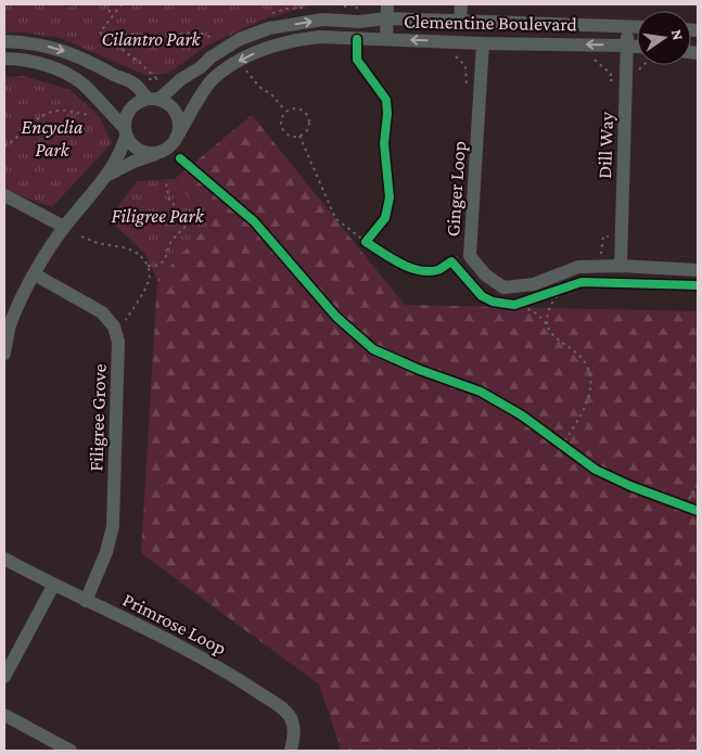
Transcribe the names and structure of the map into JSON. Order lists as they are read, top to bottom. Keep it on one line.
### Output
{"streets":{"street":["Clementine Boulevard","Dill Way","Ginger Loop","Filigree Grove","Primrose Loop"]},"crossings":[["Clementine Boulevard","Dill Way"],["Clementine Boulevard","Ginger Loop"],["Dill Way","Ginger Loop"],["Filigree Grove","Primrose Loop"]],"parks":["Cilantro Park","Encyclia Park","Filigree Park"],"north":"right"}
